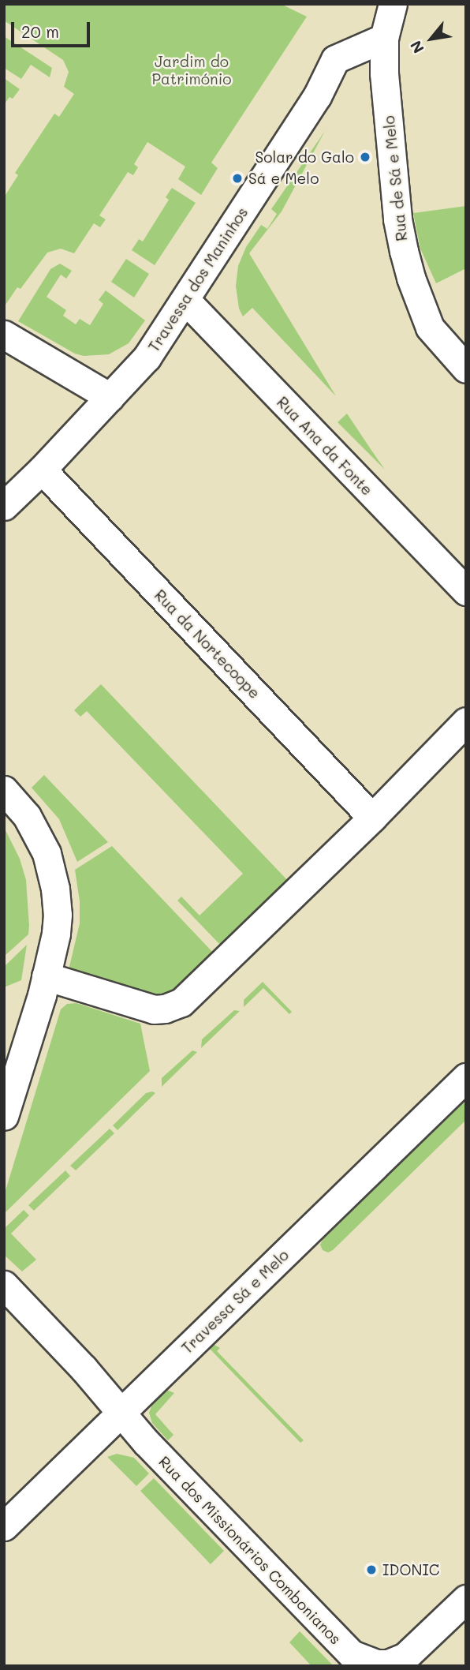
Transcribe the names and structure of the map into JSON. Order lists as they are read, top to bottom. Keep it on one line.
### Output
{"streets":{"street":["Rua de Sá e Melo","Travessa dos Maninhos","Rua Ana da Fonte","Rua da Nortecoope","Travessa Sá e Melo","Rua dos Missionários Combonianos"]},"crossings":[["Rua de Sá e Melo","Travessa dos Maninhos"],["Travessa dos Maninhos","Rua Ana da Fonte"],["Travessa dos Maninhos","Rua da Nortecoope"],["Travessa Sá e Melo","Rua dos Missionários Combonianos"]],"parks":["Jardim do Património"],"places":["Solar do Galo","Sá e Melo","IDONIC"],"scale_bar":"20 m","north":"bottom left"}
